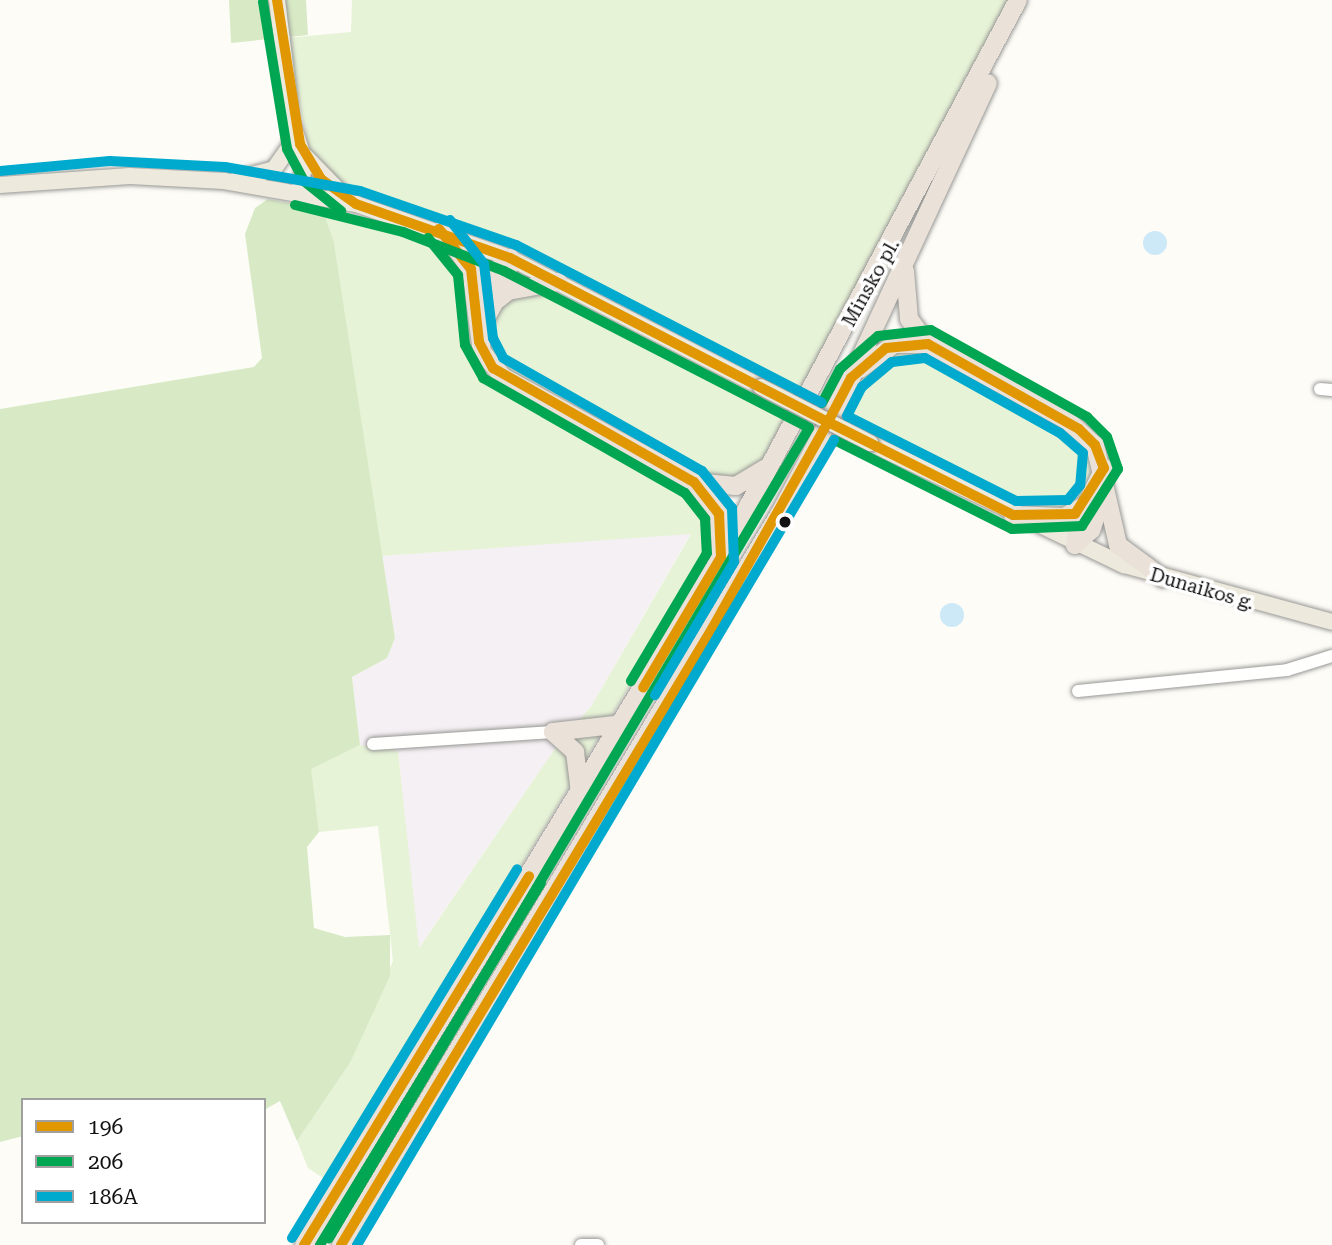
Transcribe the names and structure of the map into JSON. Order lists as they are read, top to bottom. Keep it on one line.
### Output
{"streets":{"highway":["Minsko pl."],"main road":["Dunaikos g."]},"lines":["transit line 196","transit line 206","transit line 186A"],"legend":["196","206","186A"]}
